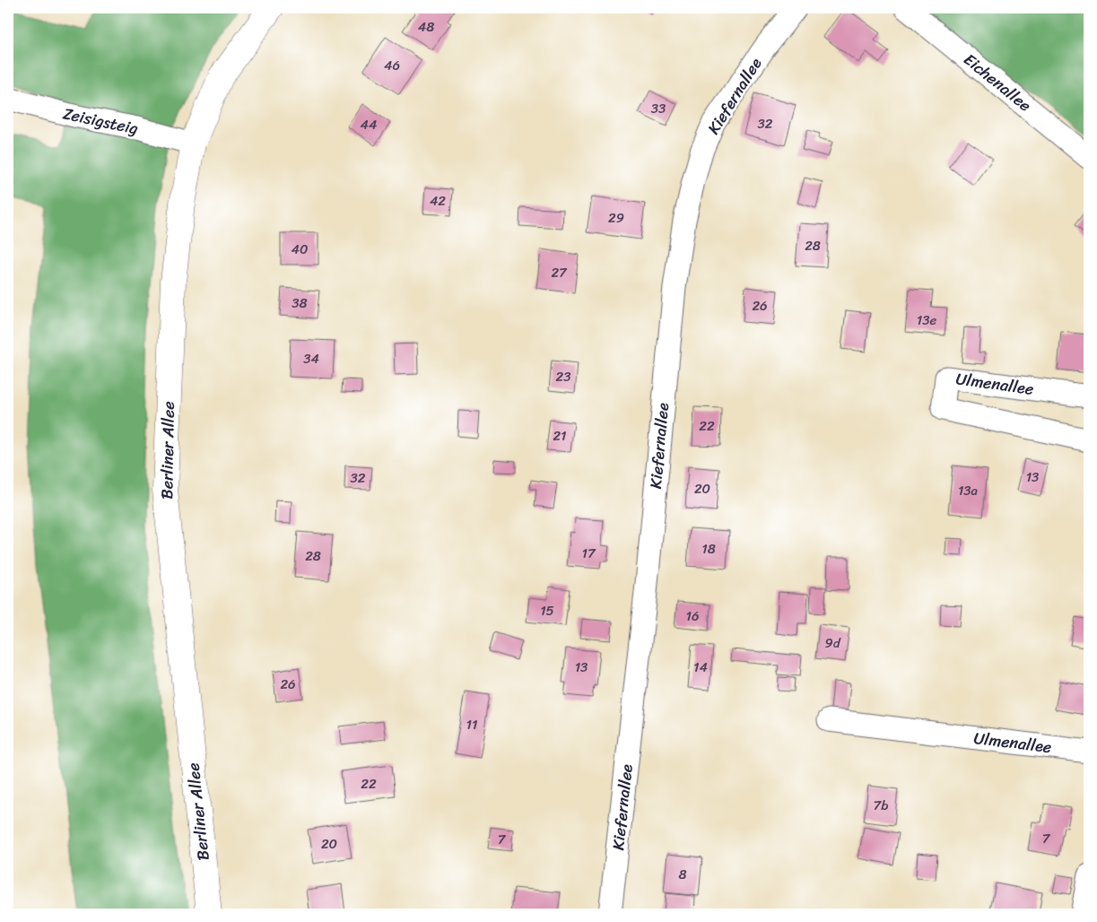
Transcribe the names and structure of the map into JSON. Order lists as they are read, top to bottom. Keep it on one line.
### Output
{"streets":{"main road":["Berliner Allee"],"street":["Eichenallee","Kiefernallee","Zeisigsteig","Ulmenallee"]},"crossings":[["Zeisigsteig","Berliner Allee"]],"house_numbers":["48","46","33","32","44","42","29","28","40","27","38","26","13e","34","23","22","21","13","32","20","13a","18","17","28","15","16","9d","13","14","26","11","22","7b","7","7","20","8"]}
